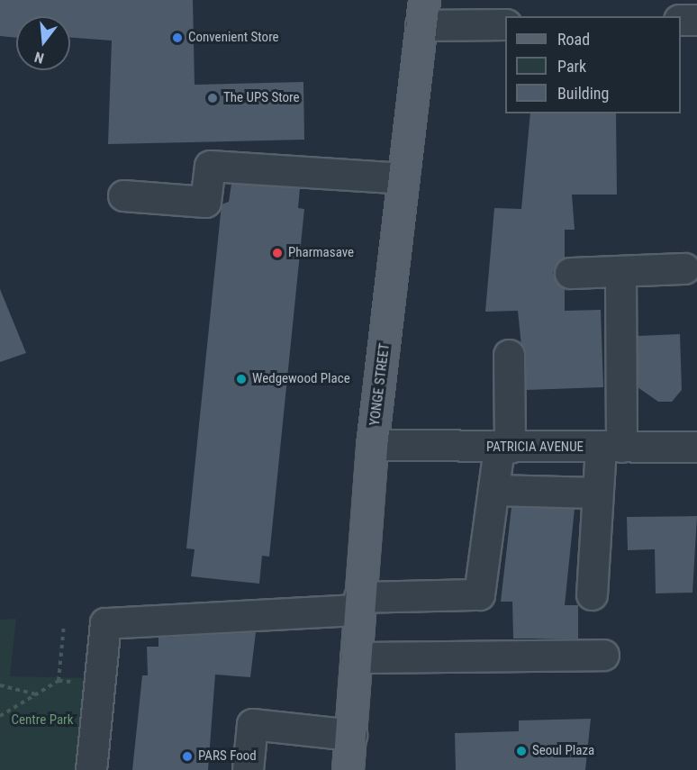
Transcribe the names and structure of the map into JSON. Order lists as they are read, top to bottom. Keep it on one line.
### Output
{"streets":{"main road":["YONGE STREET"],"street":["PATRICIA AVENUE"]},"crossings":[["YONGE STREET","PATRICIA AVENUE"]],"parks":["Centre Park"],"places":["Convenient Store","The UPS Store","Pharmasave","Wedgewood Place","Seoul Plaza","PARS Food"],"legend":["Road","Park","Building"],"north":"bottom"}
